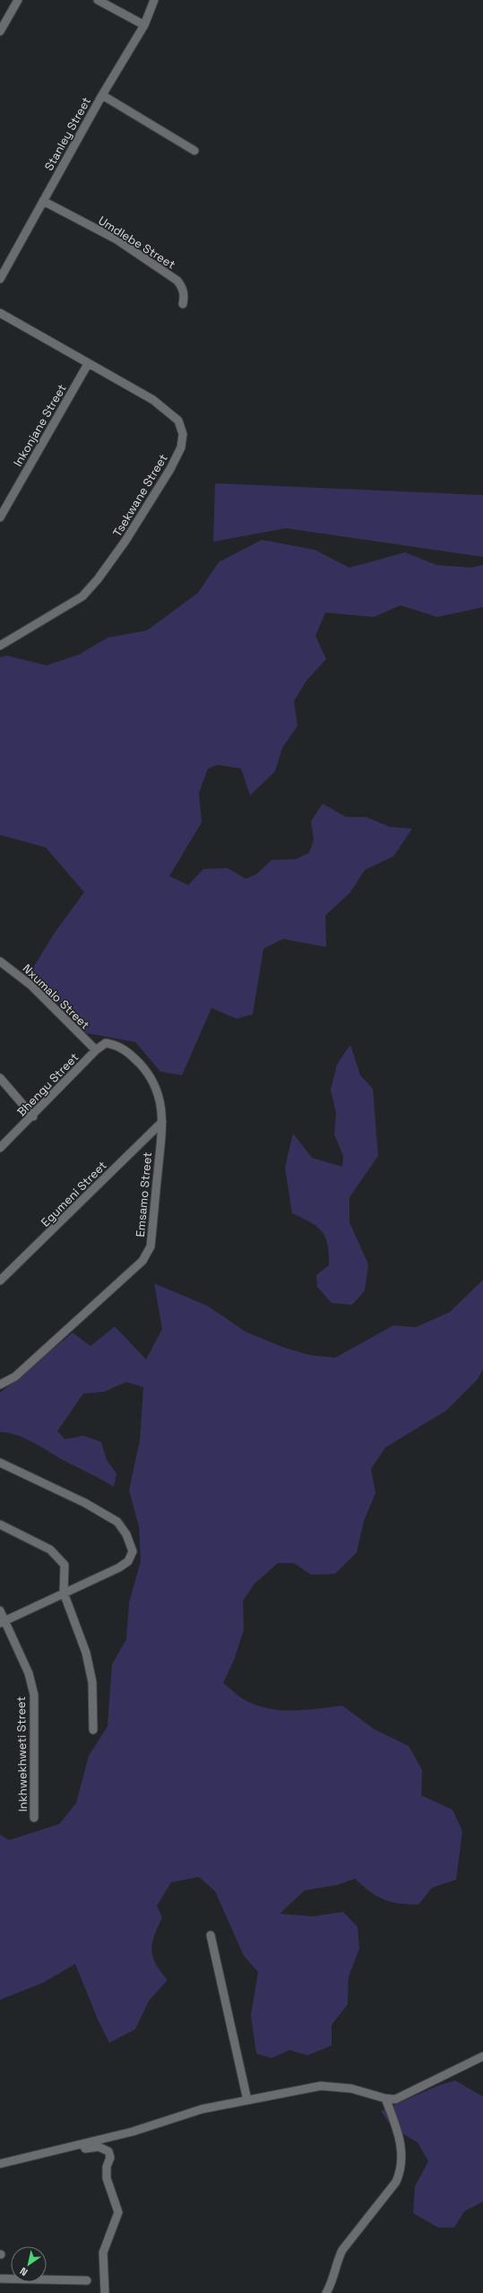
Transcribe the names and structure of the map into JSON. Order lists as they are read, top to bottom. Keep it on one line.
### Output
{"streets":{"street":["Stanley Street","Umdlebe Street","Inkonjane Street","Tsekwane Street","Nxumalo Street","Bhengu Street","Egumeni Street","Emsamo Street","Inkhwekhweti Street"]},"crossings":[["Stanley Street","Umdlebe Street"],["Inkonjane Street","Tsekwane Street"],["Nxumalo Street","Bhengu Street"],["Nxumalo Street","Emsamo Street"],["Bhengu Street","Emsamo Street"],["Egumeni Street","Emsamo Street"]],"north":"bottom left"}
